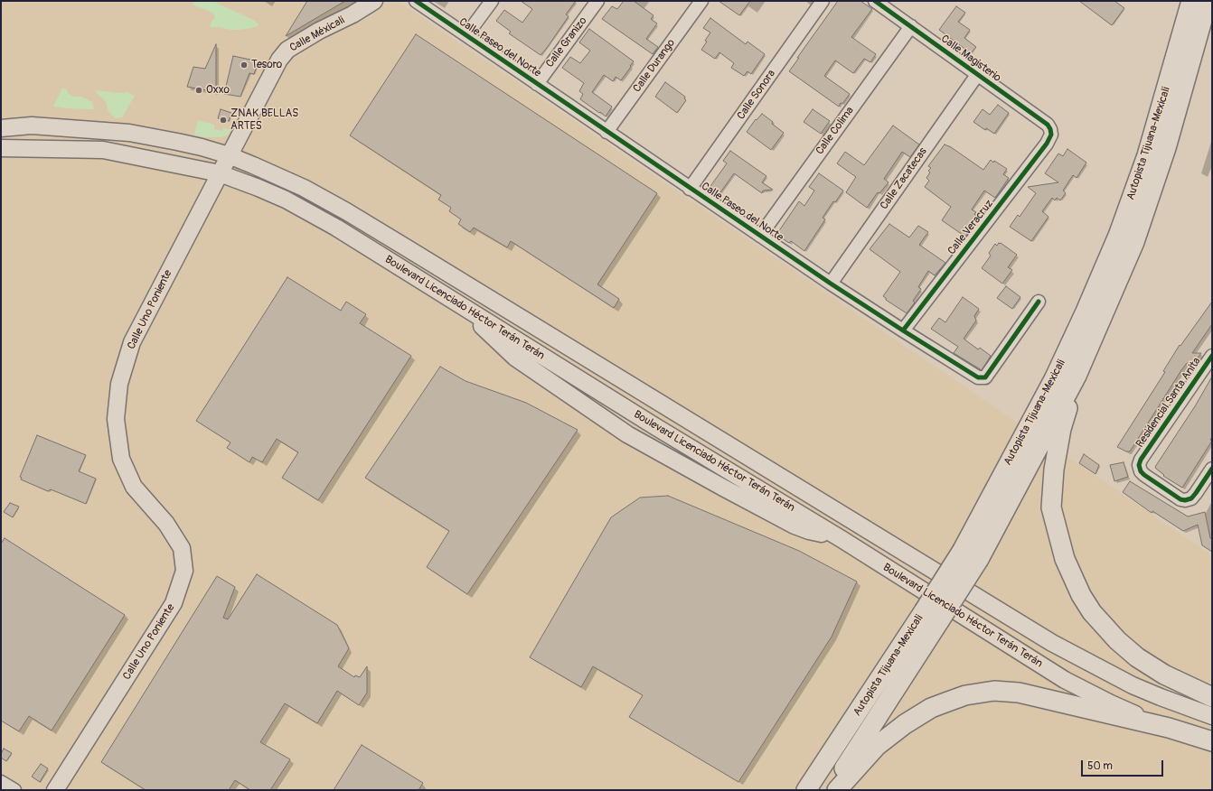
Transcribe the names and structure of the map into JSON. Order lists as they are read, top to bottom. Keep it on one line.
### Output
{"streets":{"highway":["Autopista Tijuana-Mexicali","Boulevard Licenciado Héctor Terán Terán"],"main road":["Calle Méxicali","Calle Uno Poniente"],"street":["Calle Granizo","Calle Paseo del Norte","Calle Magisterio","Calle Durango","Calle Sonora","Calle Colima","Calle Zacatecas","Calle Veracruz","Residencial Santa Anita"]},"crossings":[["Calle Méxicali","Boulevard Licenciado Héctor Terán Terán"],["Calle Méxicali","Calle Uno Poniente"],["Calle Granizo","Calle Paseo del Norte"],["Calle Paseo del Norte","Calle Durango"],["Calle Paseo del Norte","Calle Sonora"],["Calle Paseo del Norte","Calle Colima"],["Calle Paseo del Norte","Calle Zacatecas"],["Calle Paseo del Norte","Calle Veracruz"],["Calle Magisterio","Calle Colima"],["Calle Magisterio","Calle Zacatecas"],["Calle Magisterio","Calle Veracruz"],["Boulevard Licenciado Héctor Terán Terán","Calle Uno Poniente"]],"places":["Tesoro","Oxxo","ZNAK BELLAS ARTES"],"scale_bar":"50 m"}
